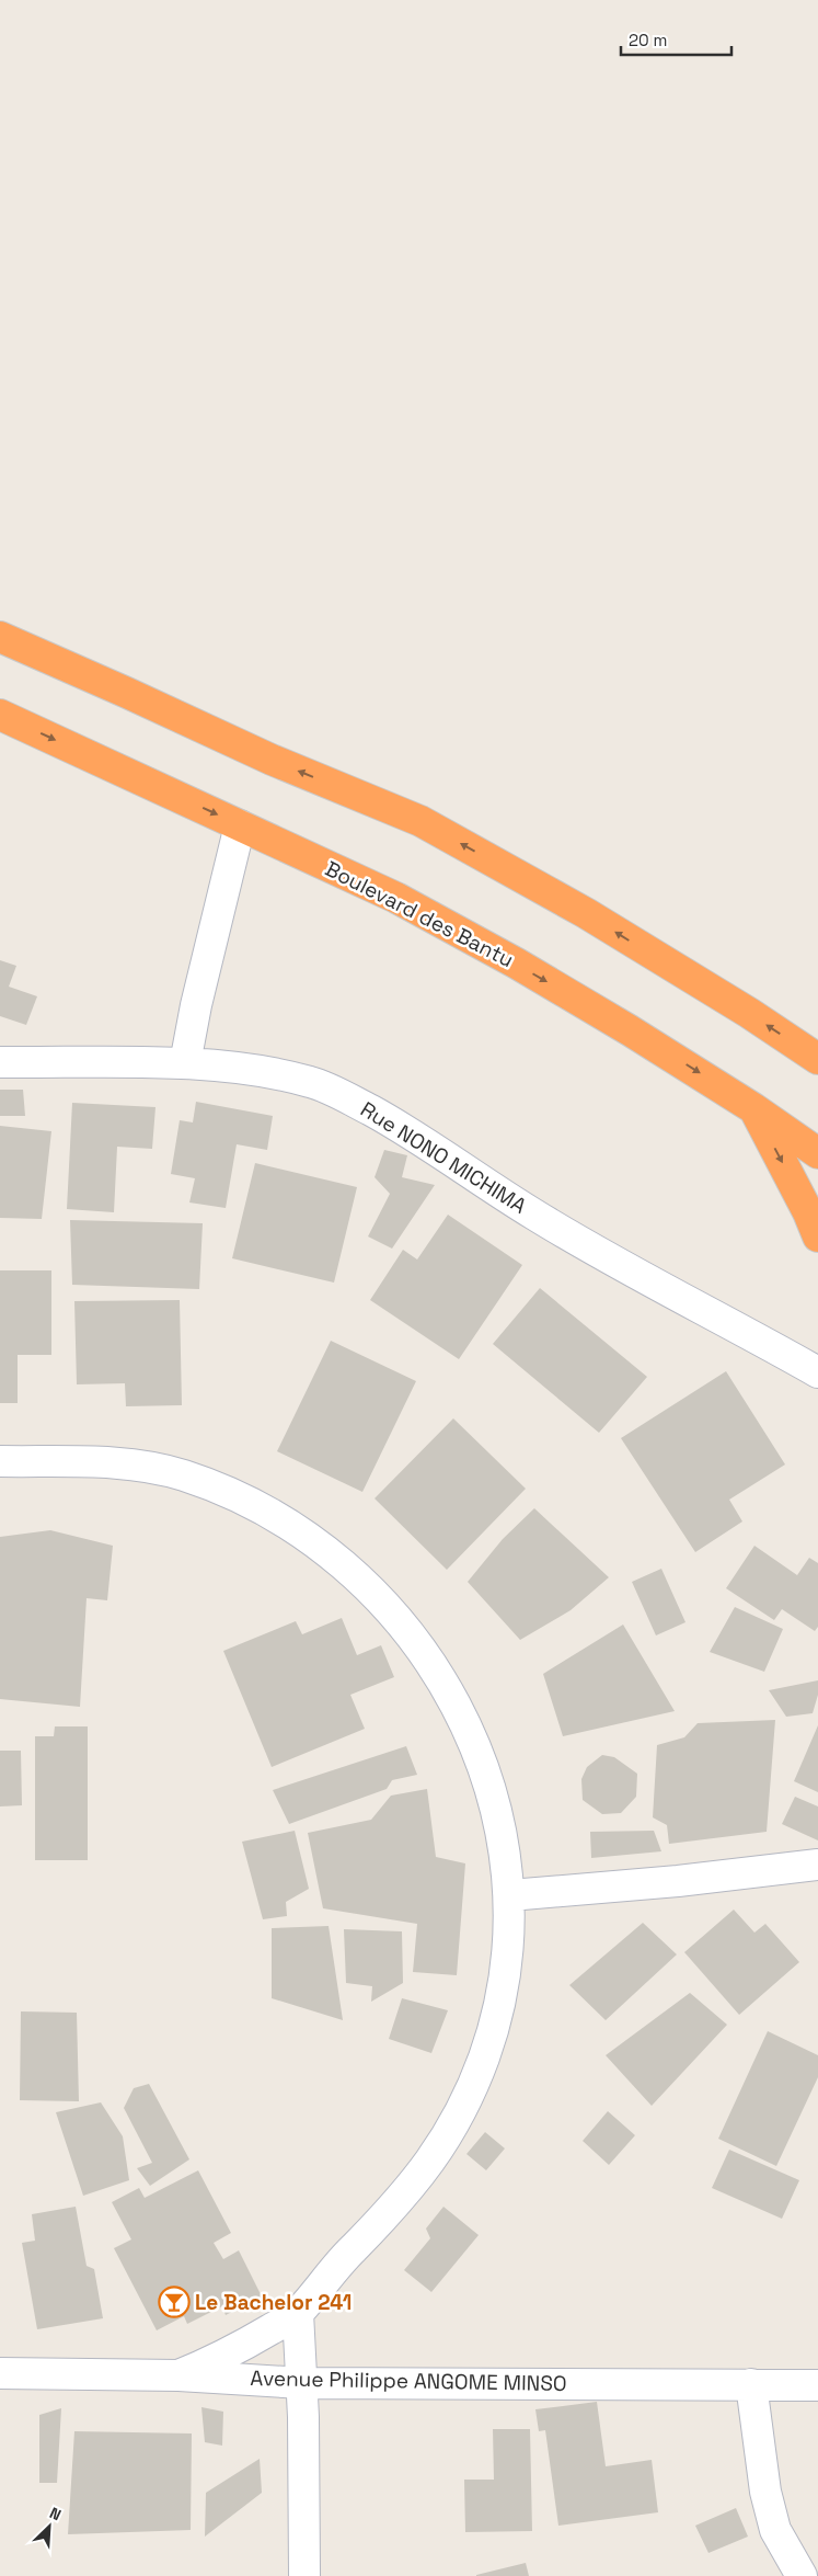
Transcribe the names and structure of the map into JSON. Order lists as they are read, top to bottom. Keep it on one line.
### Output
{"streets":{"highway":["Boulevard des Bantu"],"street":["Rue NONO MICHIMA","Avenue Philippe ANGOME MINSO"]},"places":{"bar":["Le Bachelor 241"]},"scale_bar":"20 m","north":"top right"}
